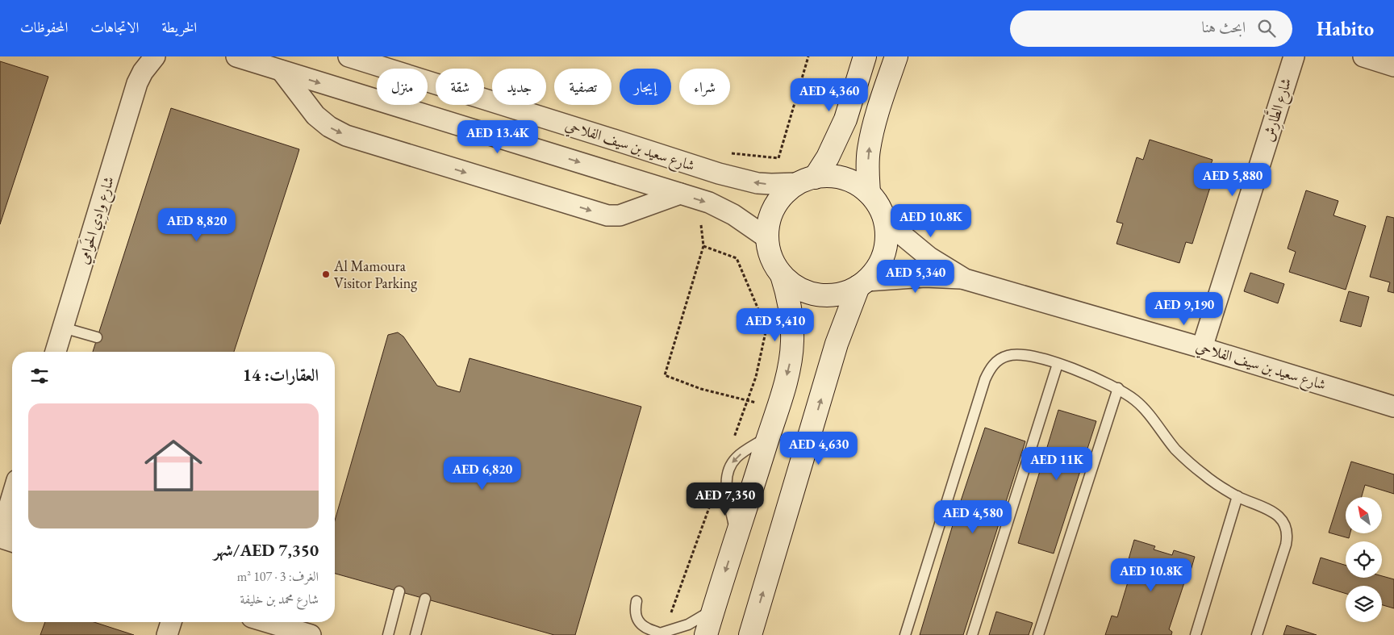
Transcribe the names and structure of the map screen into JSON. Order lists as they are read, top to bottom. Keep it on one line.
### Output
{"streets":{"street":["شارع الطَّارِش","شارع سعيد بن سيف الفلاحي","شارع وادِي الحَوامي"]},"crossings":[["شارع الطَّارِش","شارع سعيد بن سيف الفلاحي"]],"places":["Al Mamoura Visitor Parking"],"north":"top left","page":{"header":"Habito","search":"ابحث هنا","nav":["الخريطة","الاتجاهات","المحفوظات"],"chip":["شراء","إيجار","تصفية","جديد","شقة","منزل"],"price":["AED 4,360","AED 13.4K","AED 5,880","AED 10.8K","AED 8,820","AED 5,340","AED 9,190","AED 5,410","AED 4,630","AED 11K","AED 6,820","AED 7,350","AED 4,580","AED 10.8K"],"heading":"العقارات: 14","list":[{"name":"AED 7,350/شهر","note":"الغرف: 3 · 107 m² · شارع محمد بن خليفة"}]}}
